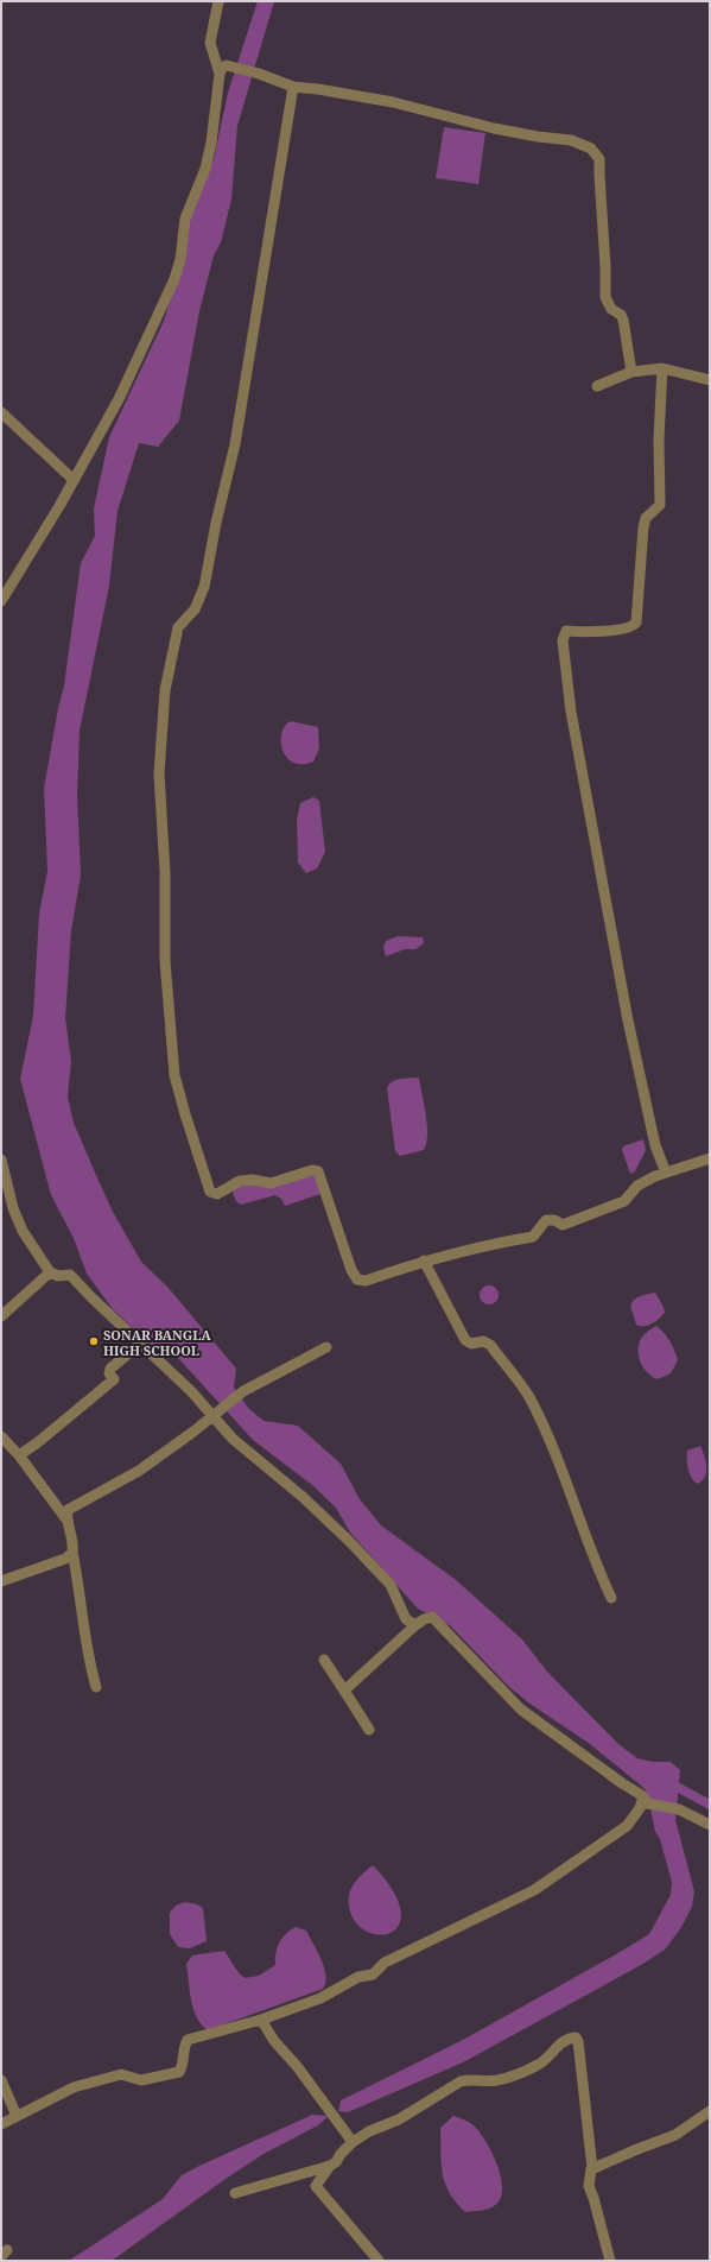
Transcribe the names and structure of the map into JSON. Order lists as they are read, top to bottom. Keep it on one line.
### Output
{"places":["SONAR BANGLA HIGH SCHOOL"]}
